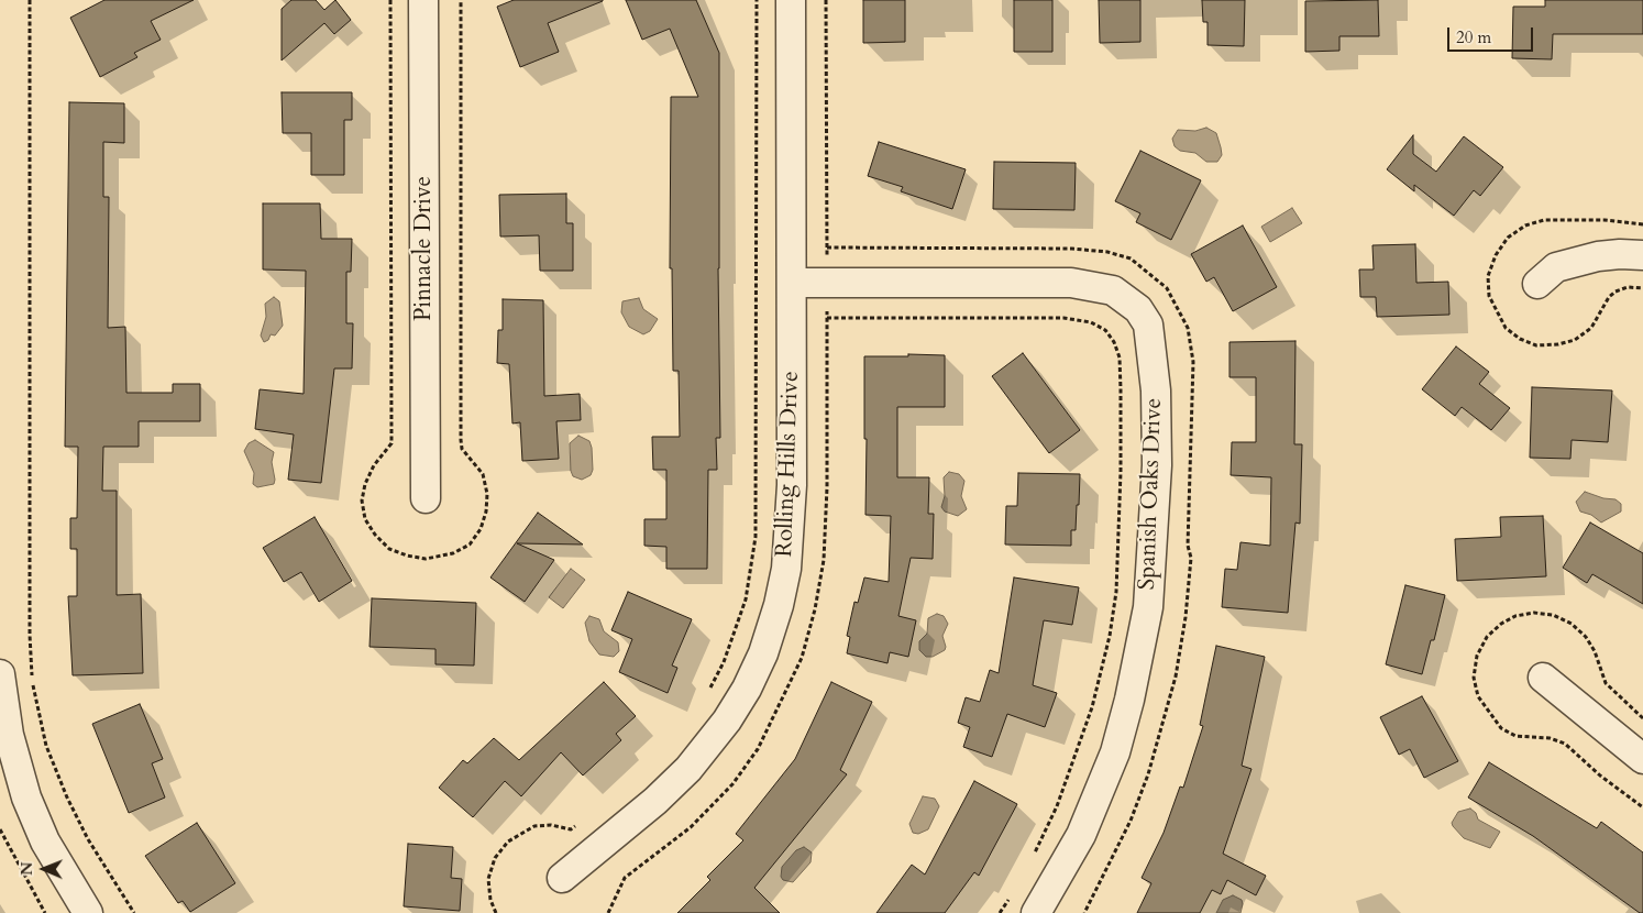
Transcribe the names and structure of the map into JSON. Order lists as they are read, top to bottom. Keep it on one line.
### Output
{"streets":{"street":["Pinnacle Drive","Rolling Hills Drive","Spanish Oaks Drive"]},"crossings":[["Rolling Hills Drive","Spanish Oaks Drive"]],"scale_bar":"20 m","north":"left"}
